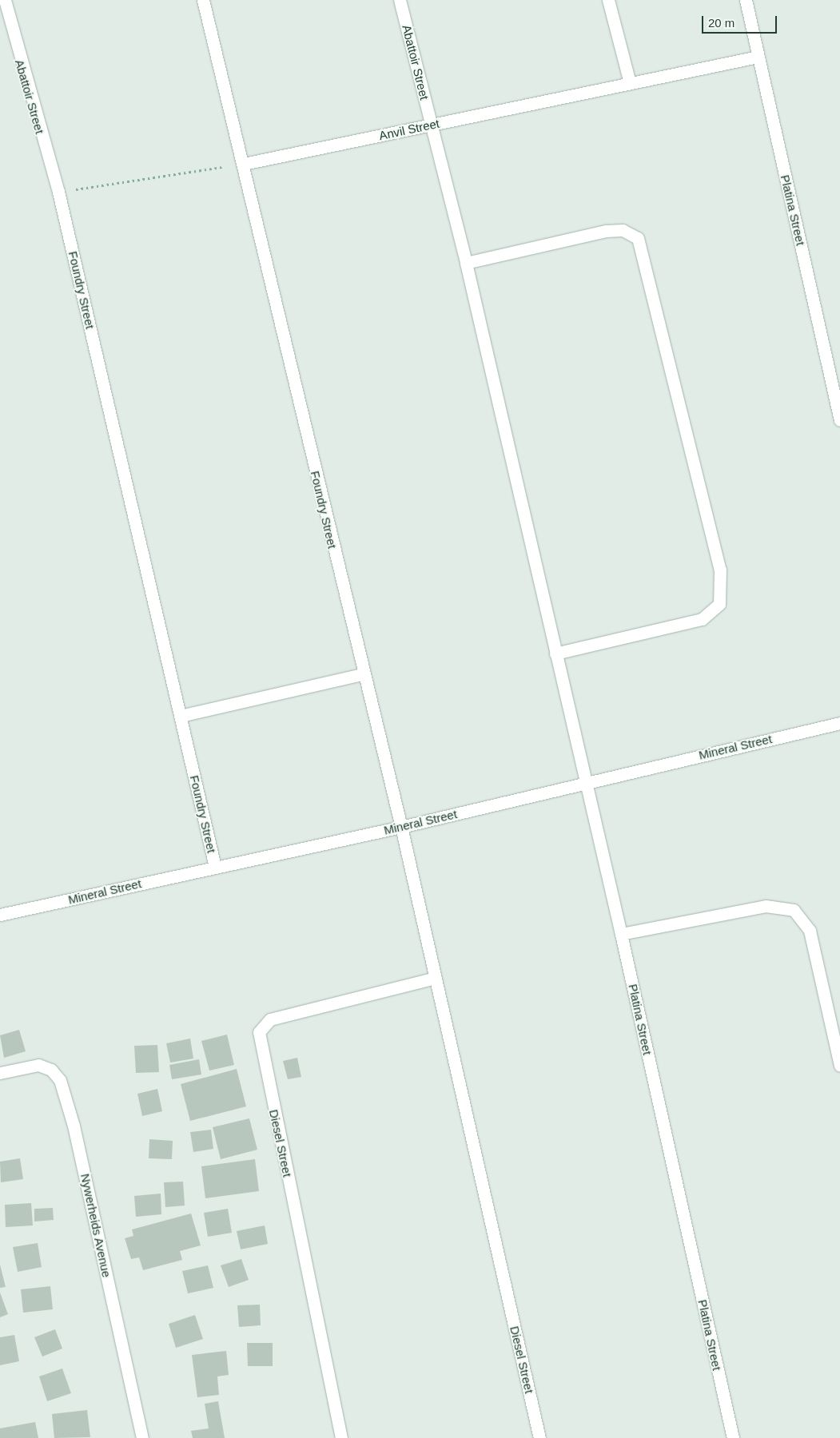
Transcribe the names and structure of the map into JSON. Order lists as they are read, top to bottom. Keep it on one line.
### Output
{"streets":{"street":["Abattoir Street","Anvil Street","Platina Street","Foundry Street","Mineral Street","Diesel Street","Nywerheids Avenue"]},"crossings":[["Abattoir Street","Anvil Street"],["Abattoir Street","Platina Street"],["Abattoir Street","Foundry Street"],["Anvil Street","Platina Street"],["Anvil Street","Foundry Street"],["Platina Street","Mineral Street"],["Foundry Street","Mineral Street"],["Foundry Street","Diesel Street"],["Mineral Street","Diesel Street"]],"scale_bar":"20 m"}
